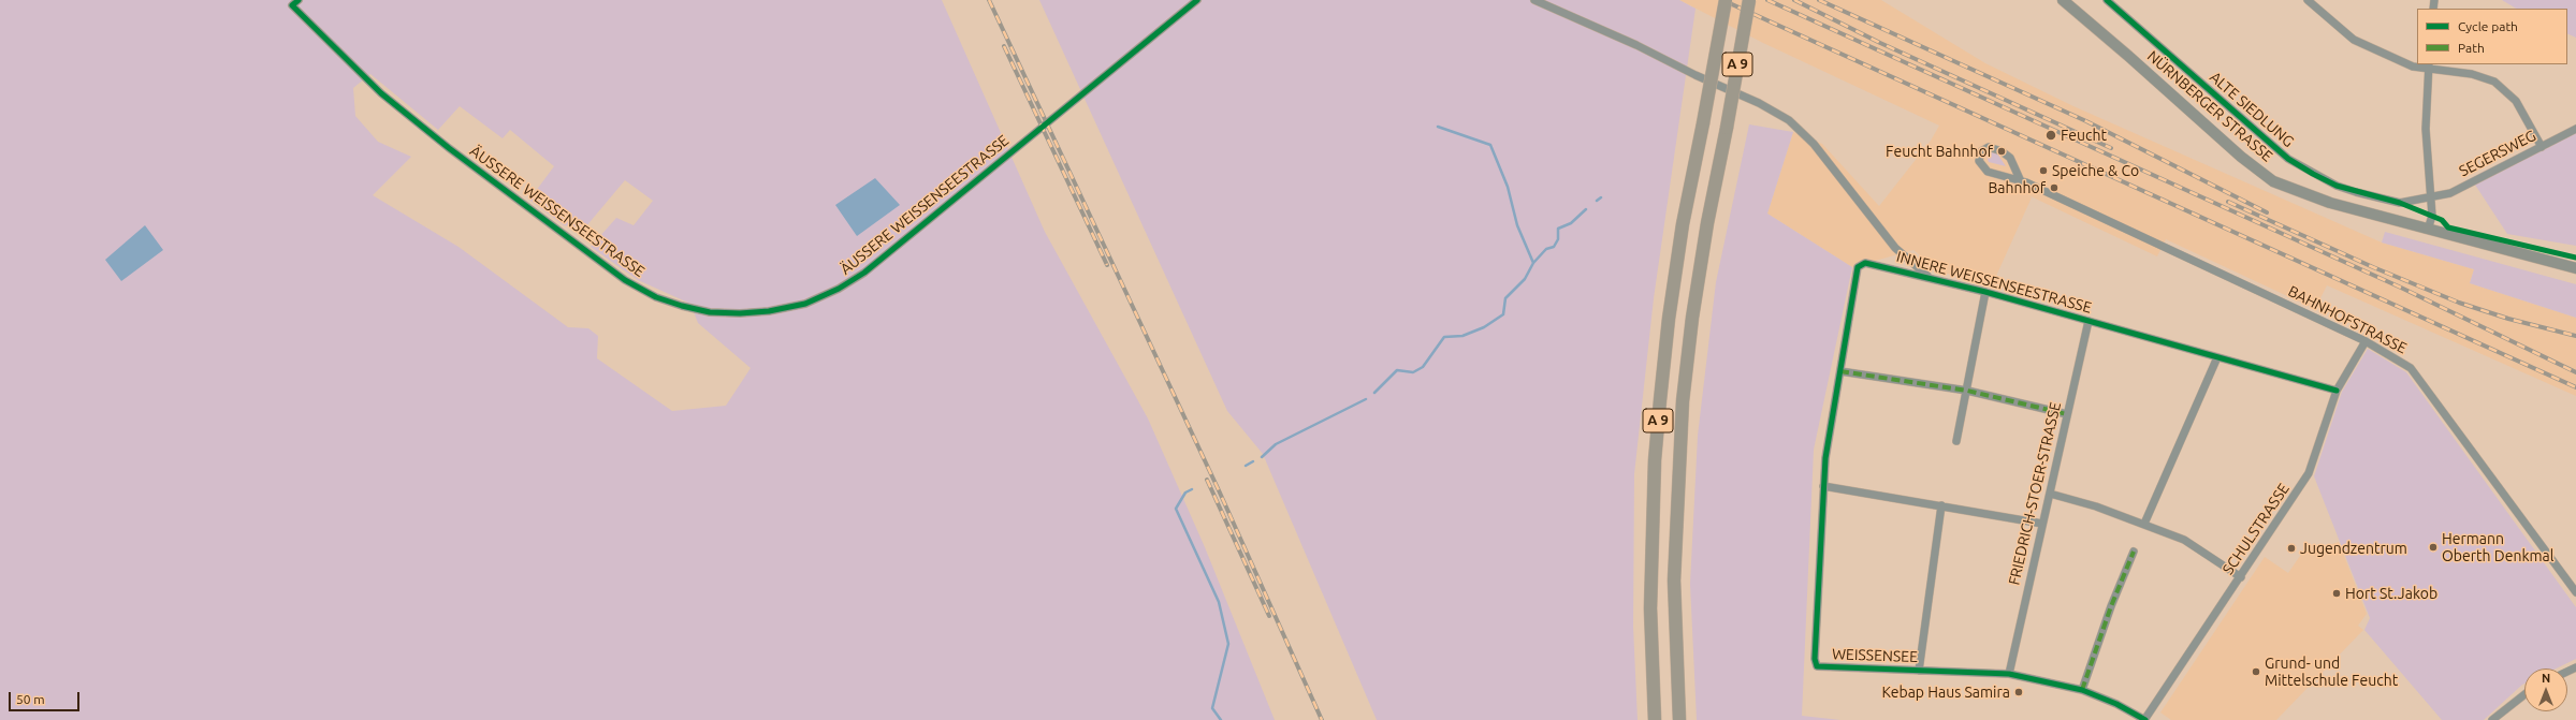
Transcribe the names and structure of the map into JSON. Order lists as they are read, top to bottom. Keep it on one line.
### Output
{"streets":{"highway":["A 9"],"main road":["NÜRNBERGER STRASSE"],"street":["ALTE SIEDLUNG","SEGERSWEG","ÄUSSERE WEISSENSEESTRASSE","INNERE WEISSENSEESTRASSE","BAHNHOFSTRASSE","FRIEDRICH-STOER-STRASSE","SCHULSTRASSE","WEISSENSEE"]},"crossings":[["ALTE SIEDLUNG","SEGERSWEG"],["INNERE WEISSENSEESTRASSE","FRIEDRICH-STOER-STRASSE"],["INNERE WEISSENSEESTRASSE","SCHULSTRASSE"],["INNERE WEISSENSEESTRASSE","WEISSENSEE"],["BAHNHOFSTRASSE","SCHULSTRASSE"],["FRIEDRICH-STOER-STRASSE","WEISSENSEE"],["SCHULSTRASSE","WEISSENSEE"]],"places":["Feucht","Feucht Bahnhof","Speiche & Co","Bahnhof","Hermann Oberth Denkmal","Jugendzentrum","Hort St.Jakob","Grund- und Mittelschule Feucht","Kebap Haus Samira"],"legend":["Cycle path","Path"],"scale_bar":"50 m","north":"top"}
